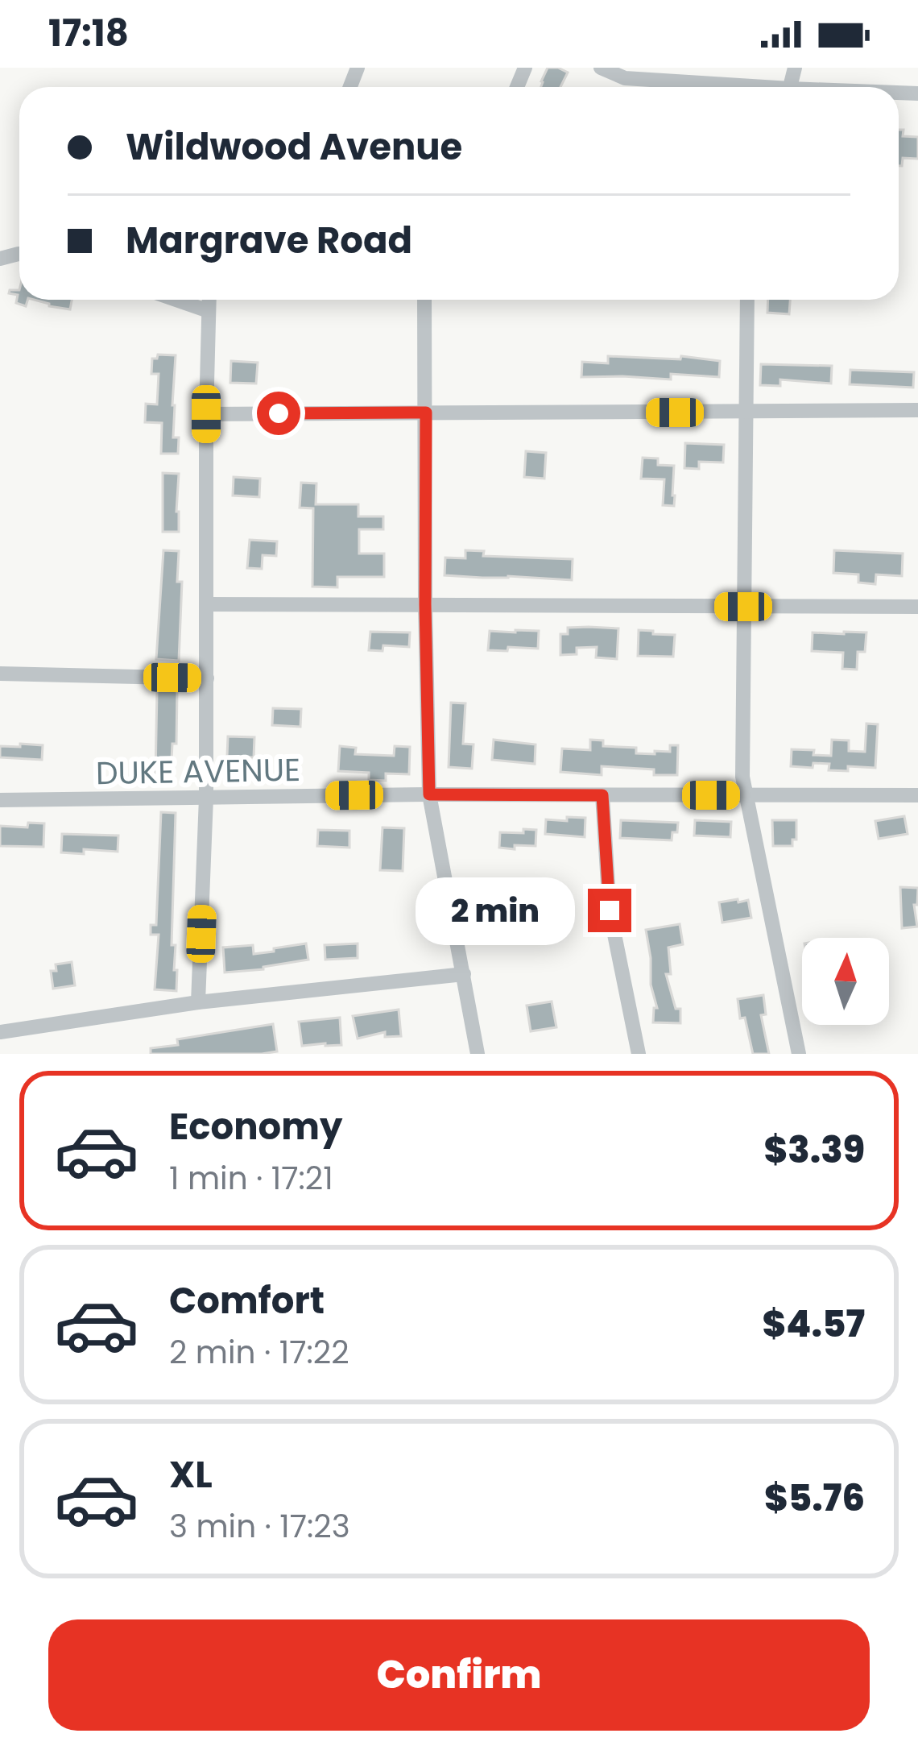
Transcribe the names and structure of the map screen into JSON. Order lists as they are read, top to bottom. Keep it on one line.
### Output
{"streets":{"street":["DUKE AVENUE"]},"north":"top","page":{"status":"17:18","banner":["Wildwood Avenue","Margrave Road"],"bubble":"2 min","list":[{"name":"Economy","note":"1 min · 17:21","value":"$3.39"},{"name":"Comfort","note":"2 min · 17:22","value":"$4.57"},{"name":"XL","note":"3 min · 17:23","value":"$5.76"}],"buttons":"Confirm"}}
